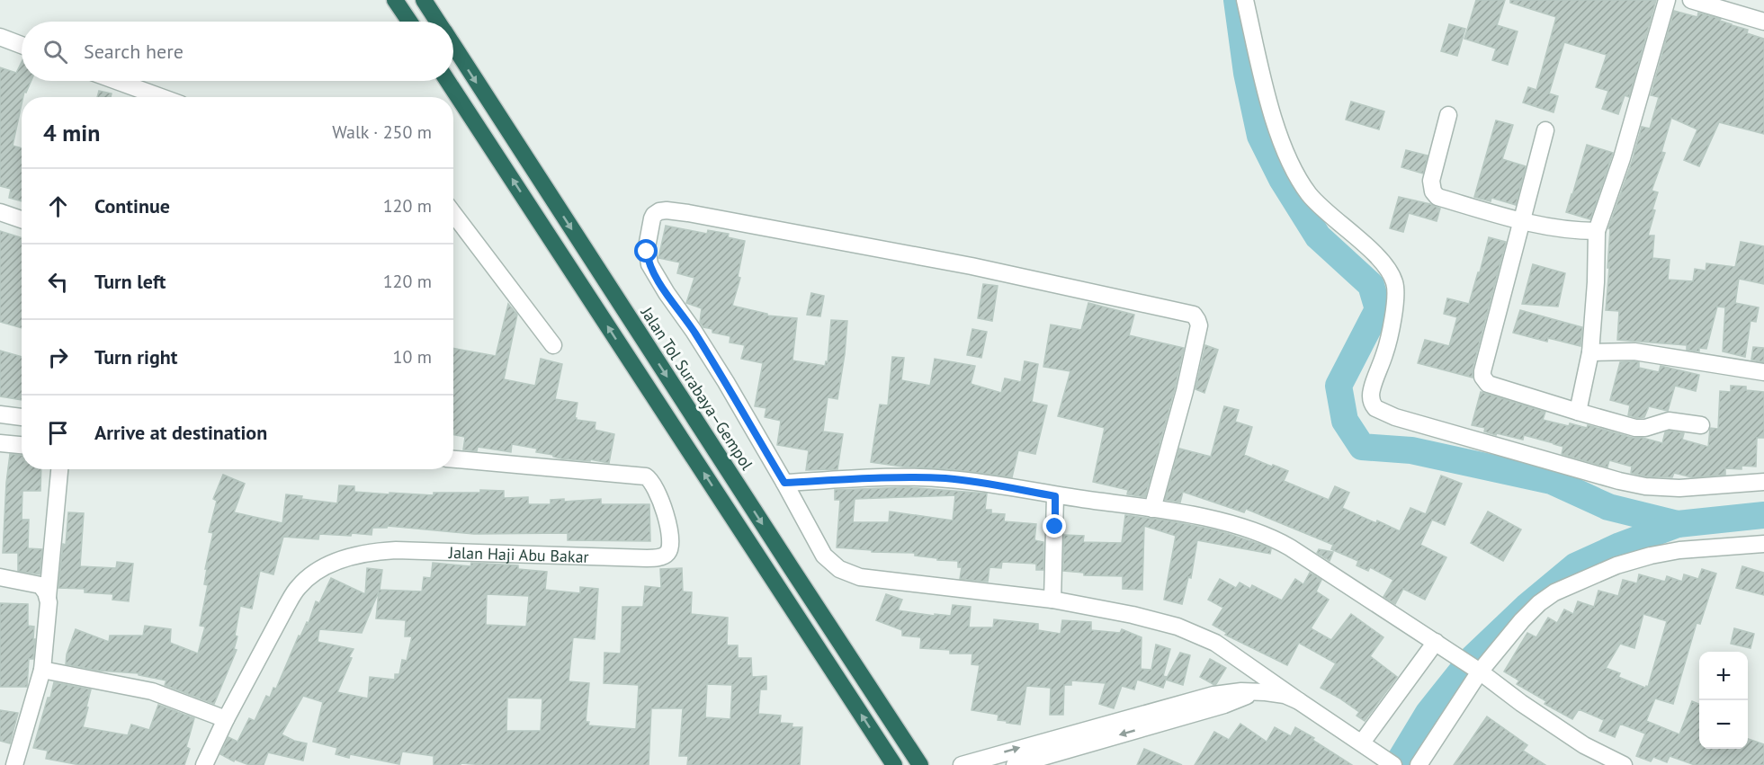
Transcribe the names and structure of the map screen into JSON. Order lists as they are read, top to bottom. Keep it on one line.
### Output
{"streets":{"highway":["Jalan Tol Surabaya–Gempol"],"street":["Jalan Haji Abu Bakar"]},"page":{"search":"Search here","heading":["4 min","Walk · 250 m"],"list":[["Continue","120 m"],["Turn left","120 m"],["Turn right","10 m"],"Arrive at destination"],"map_buttons":["+","−"]}}
